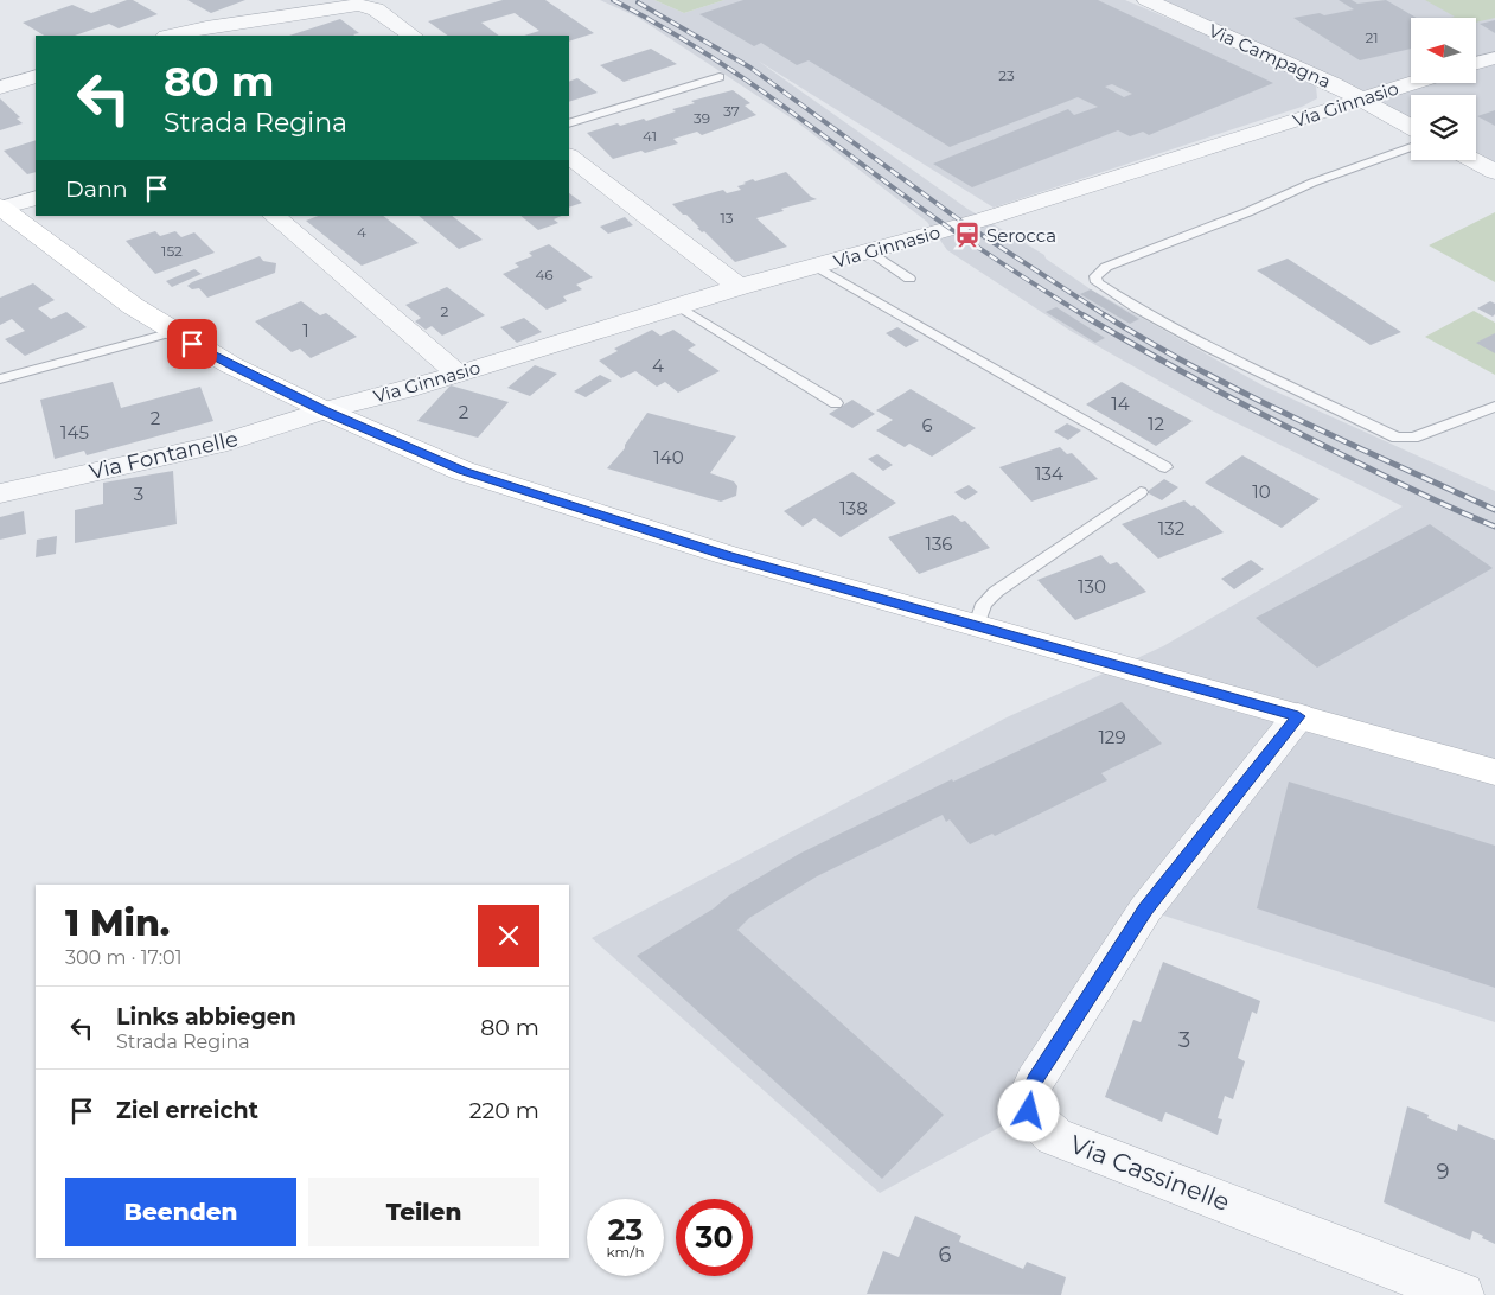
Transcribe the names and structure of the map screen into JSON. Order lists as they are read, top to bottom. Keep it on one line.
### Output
{"streets":{"street":["Via Campagna","Via Ginnasio","Via Fontanelle","Via Cassinelle"]},"crossings":[["Via Campagna","Via Ginnasio"],["Via Ginnasio","Via Fontanelle"]],"places":{"station":["Serocca"]},"house_numbers":["21","23","37","39","41","13","4","152","46","2","1","4","14","2","2","12","6","145","140","134","10","3","138","132","136","130","129","3","9","6"],"north":"left","page":{"turn":["80 m","Strada Regina"],"then":"Dann","heading":["1 Min.","300 m · 17:01"],"list":[{"name":"Links abbiegen","note":"Strada Regina","value":"80 m"},{"name":"Ziel erreicht","value":"220 m"}],"buttons":["Beenden","Teilen"],"speed":"23 km/h","limit":"30"}}
